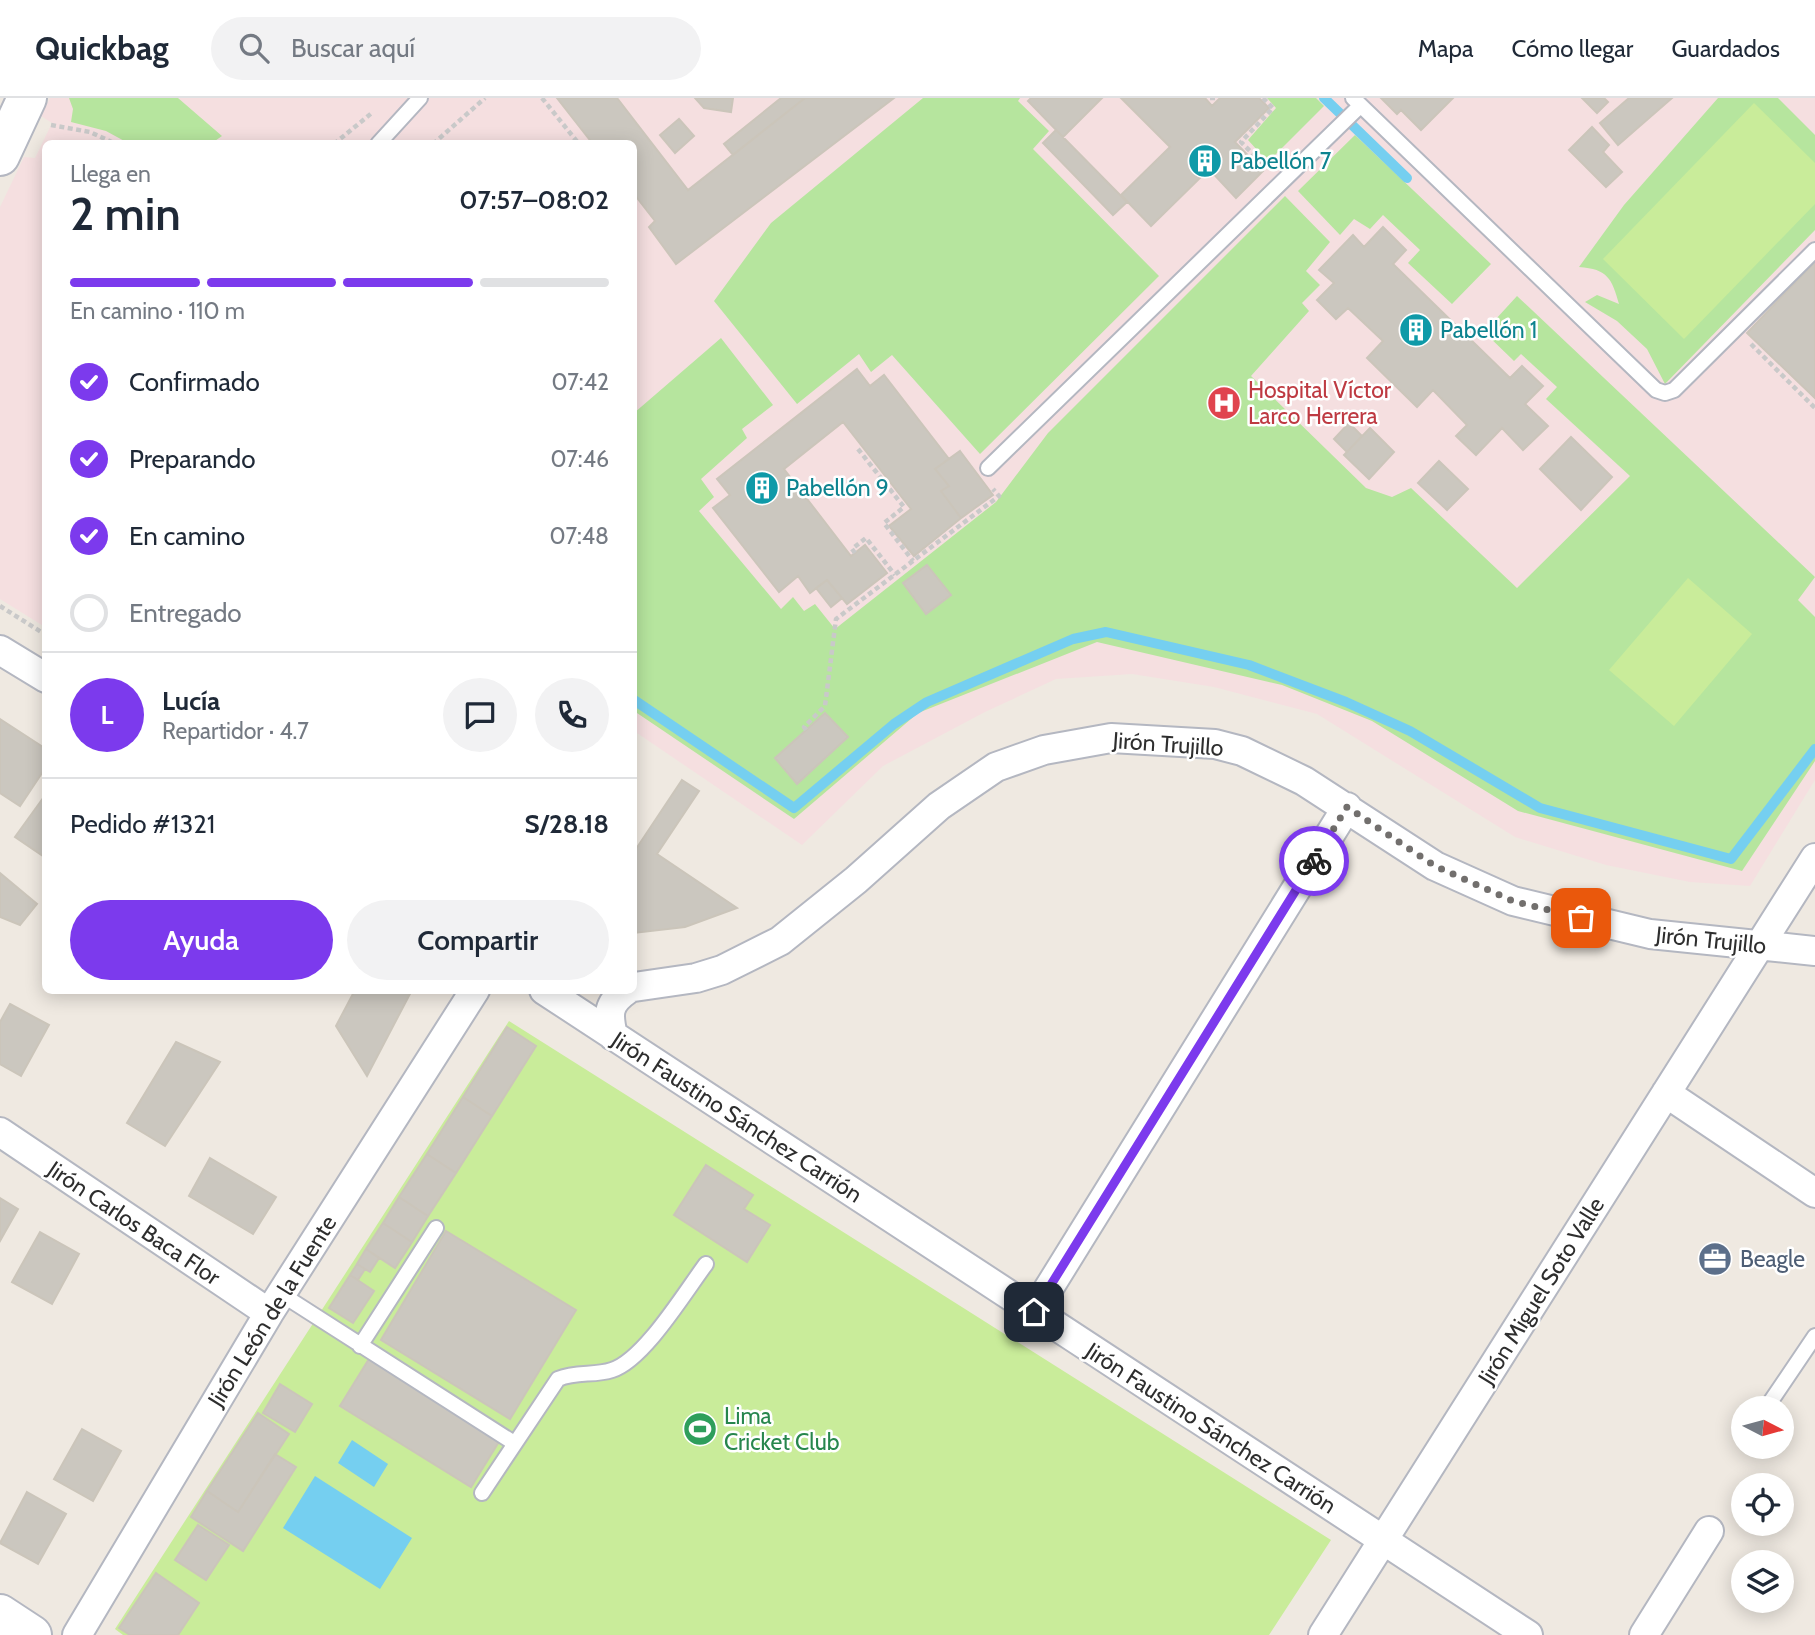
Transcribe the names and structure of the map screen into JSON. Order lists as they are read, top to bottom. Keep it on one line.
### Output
{"streets":{"street":["Jirón Trujillo","Jirón Faustino Sánchez Carrión","Jirón Carlos Baca Flor","Jirón Miguel Soto Valle","Jirón León de la Fuente"]},"crossings":[["Jirón Trujillo","Jirón Miguel Soto Valle"],["Jirón Faustino Sánchez Carrión","Jirón Miguel Soto Valle"],["Jirón Carlos Baca Flor","Jirón León de la Fuente"]],"places":{"building":["Pabellón 7","Pabellón 1","Pabellón 9"],"hospital":["Hospital Víctor Larco Herrera"],"office":["Beagle"],"sports":["Lima Cricket Club"]},"north":"right","page":{"header":"Quickbag","search":"Buscar aquí","nav":["Mapa","Cómo llegar","Guardados"],"heading":["2 min","Llega en","07:57–08:02"],"panel":["Lucía","Repartidor · 4.7","Pedido #1321","S/28.18"],"bar":"En camino · 110 m","list":[["Confirmado","07:42"],["Preparando","07:46"],["En camino","07:48"],"Entregado"],"round":"L","buttons":["Ayuda","Compartir"]}}
